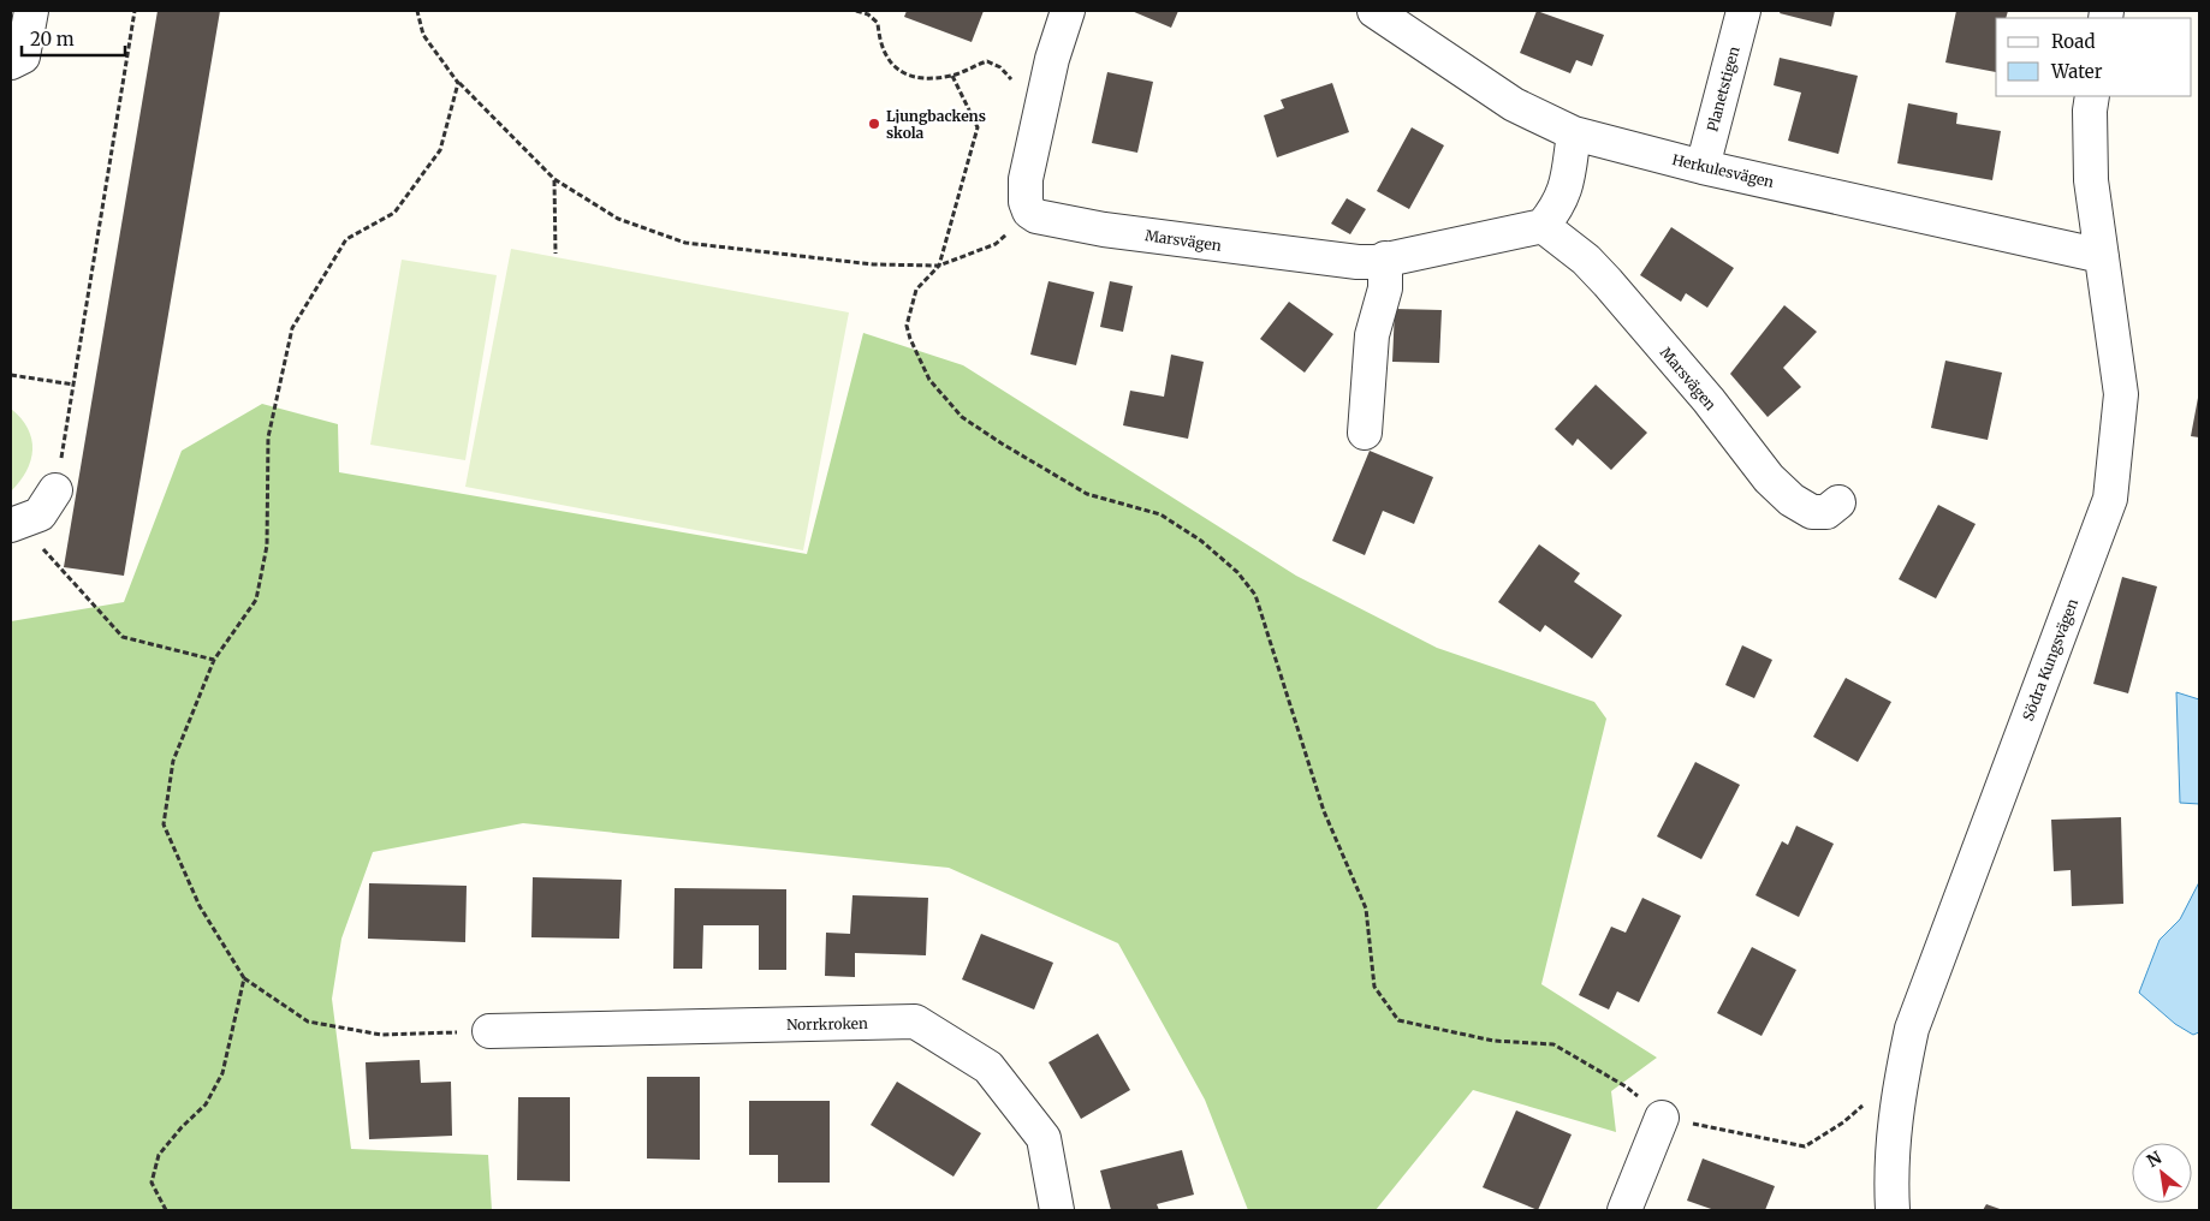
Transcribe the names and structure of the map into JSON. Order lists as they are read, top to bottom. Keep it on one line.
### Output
{"streets":{"street":["Planetstigen","Herkulesvägen","Marsvägen","Södra Kungsvägen","Norrkroken"]},"crossings":[["Planetstigen","Herkulesvägen"],["Herkulesvägen","Södra Kungsvägen"]],"places":["Ljungbackens skola"],"legend":["Road","Water"],"scale_bar":"20 m","north":"top left"}
